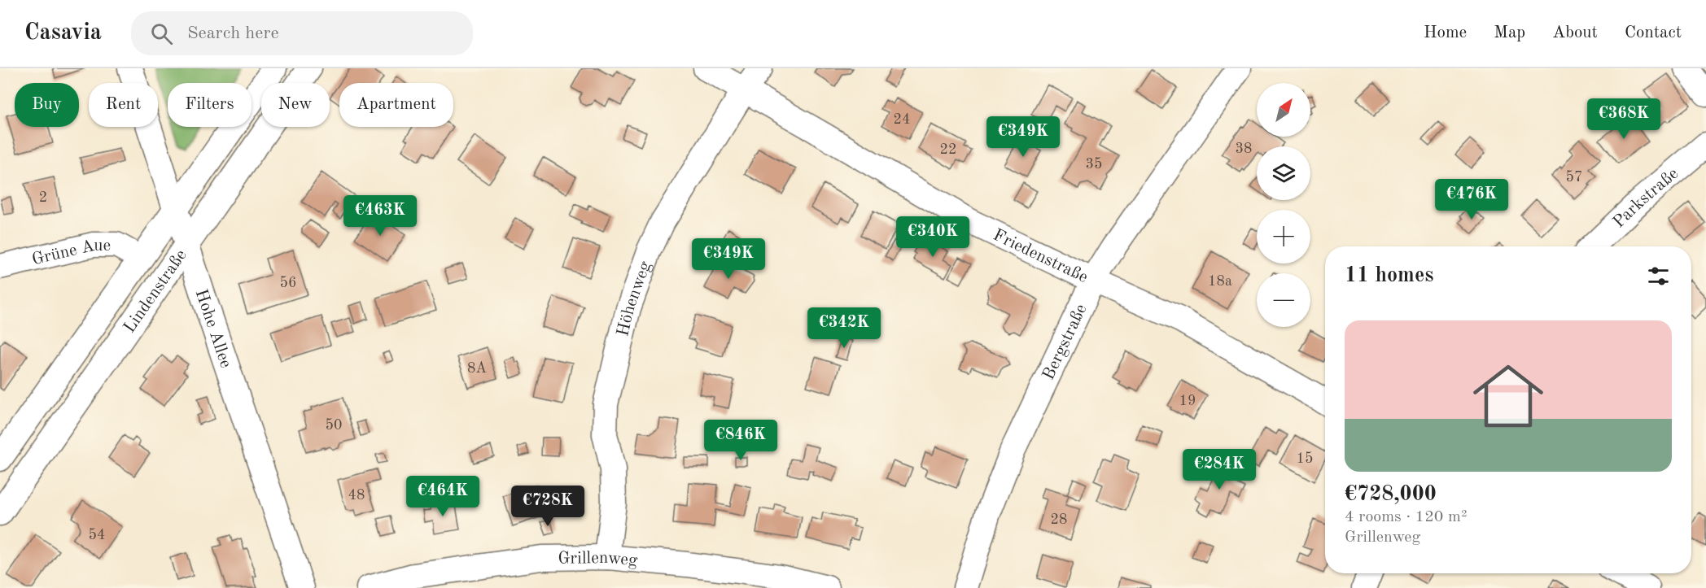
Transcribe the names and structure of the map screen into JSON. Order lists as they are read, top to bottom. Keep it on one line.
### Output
{"streets":{"street":["Parkstraße","Grüne Aue","Friedenstraße","Lindenstraße","Höhenweg","Hohe Allee","Bergstraße","Grillenweg"]},"crossings":[["Grüne Aue","Lindenstraße"],["Friedenstraße","Höhenweg"],["Friedenstraße","Bergstraße"],["Lindenstraße","Hohe Allee"],["Höhenweg","Grillenweg"]],"house_numbers":["24","38","22","35","57","2","18a","56","8A","19","50","15","48","28","54"],"north":"top right","page":{"header":"Casavia","search":"Search here","nav":["Home","Map","About","Contact"],"map_buttons":["+","−"],"chip":["Buy","Rent","Filters","New","Apartment"],"price":["€368K","€349K","€476K","€463K","€340K","€349K","€342K","€846K","€284K","€464K","€728K"],"heading":"11 homes","list":[{"name":"€728,000","note":"4 rooms · 120 m² · Grillenweg"}]}}
